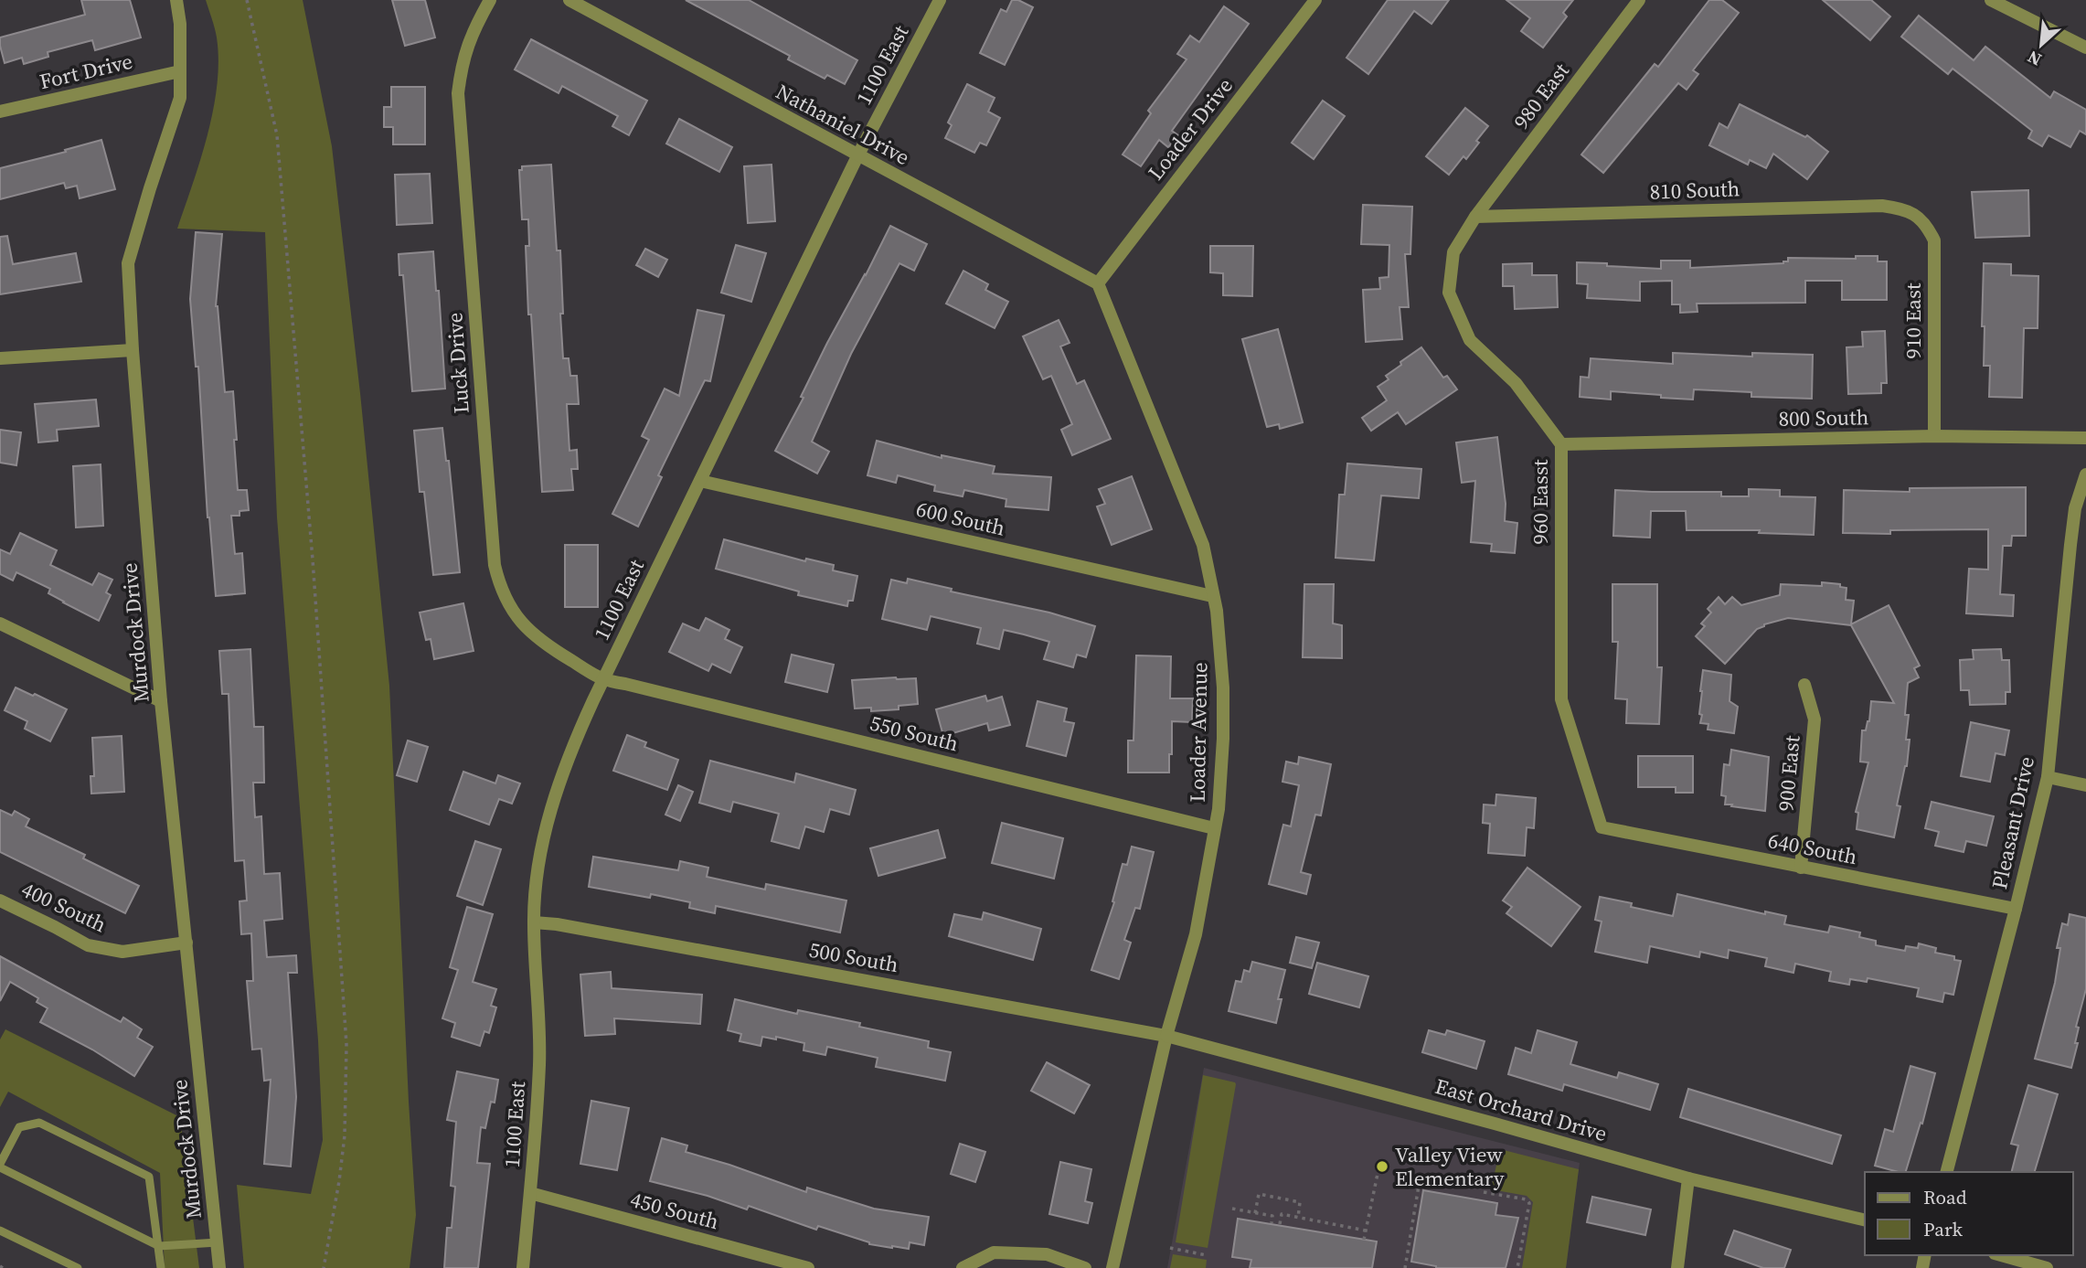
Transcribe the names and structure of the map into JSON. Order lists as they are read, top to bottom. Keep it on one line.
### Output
{"streets":{"street":["1100 East","Fort Drive","980 East","Nathaniel Drive","Loader Drive","810 South","910 East","Luck Drive","800 South","960 Easst","600 South","Murdock Drive","Loader Avenue","550 South","900 East","Pleasant Drive","640 South","400 South","500 South","East Orchard Drive","450 South"]},"crossings":[["1100 East","Nathaniel Drive"],["1100 East","Luck Drive"],["1100 East","600 South"],["1100 East","550 South"],["1100 East","500 South"],["1100 East","450 South"],["Fort Drive","Murdock Drive"],["980 East","810 South"],["980 East","960 Easst"],["Nathaniel Drive","Loader Drive"],["Nathaniel Drive","Loader Avenue"],["Loader Drive","Loader Avenue"],["810 South","910 East"],["810 South","960 Easst"],["910 East","800 South"],["Luck Drive","550 South"],["800 South","960 Easst"],["960 Easst","640 South"],["600 South","Loader Avenue"],["Murdock Drive","400 South"],["Loader Avenue","550 South"],["Loader Avenue","500 South"],["Loader Avenue","East Orchard Drive"],["900 East","640 South"],["Pleasant Drive","640 South"],["500 South","East Orchard Drive"]],"places":["Valley View Elementary"],"legend":["Road","Park"],"north":"bottom left"}
